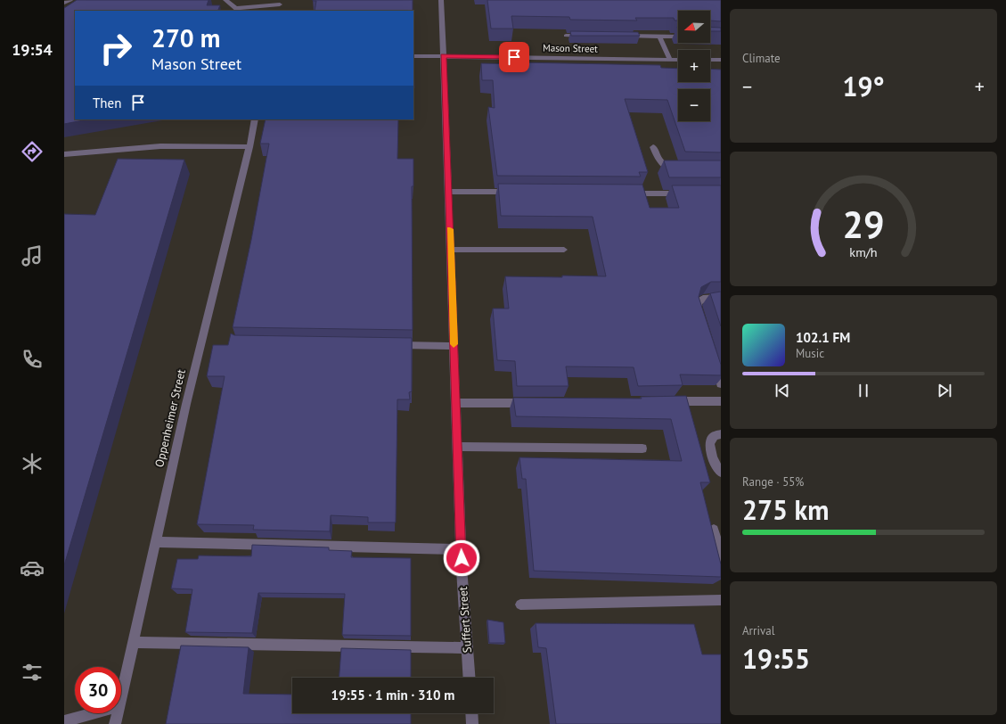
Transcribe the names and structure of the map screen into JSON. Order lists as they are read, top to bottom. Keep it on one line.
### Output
{"streets":{"street":["Mason Street","Oppenheimer Street","Suffert Street"]},"crossings":[["Mason Street","Suffert Street"]],"north":"left","page":{"tabs":"19:54","tile":["Climate",["Range · 55%","275 km"],["Arrival","19:55"]],"map_buttons":["+","−"],"turn":["270 m","Mason Street"],"heat":["−","19°","+"],"then":"Then","song":["102.1 FM","Music"],"limit":"30","trip":"19:55 · 1 min · 310 m","gauge":["29","km/h"]}}
